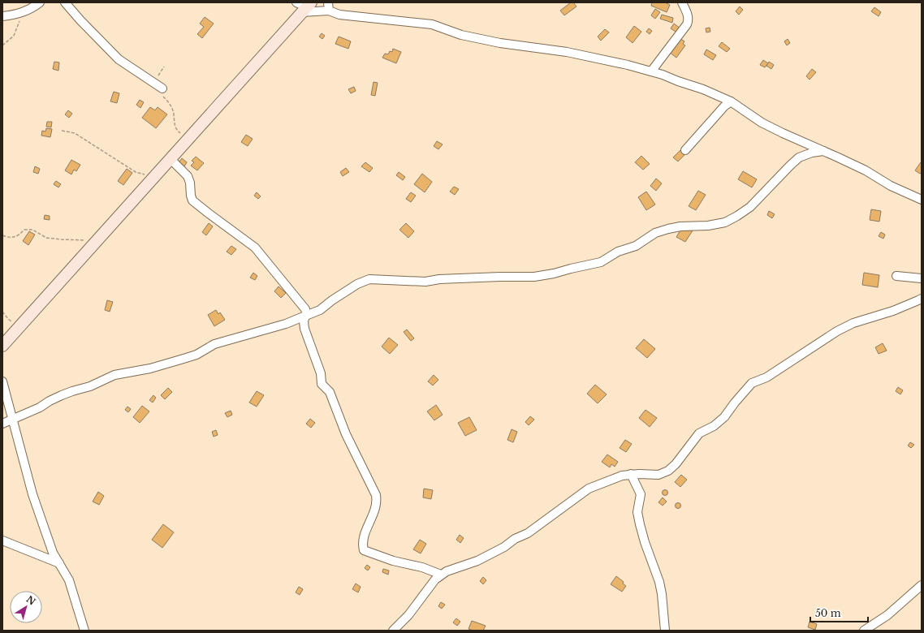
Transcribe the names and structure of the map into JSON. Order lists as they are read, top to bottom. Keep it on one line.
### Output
{"scale_bar":"50 m","north":"top right"}
